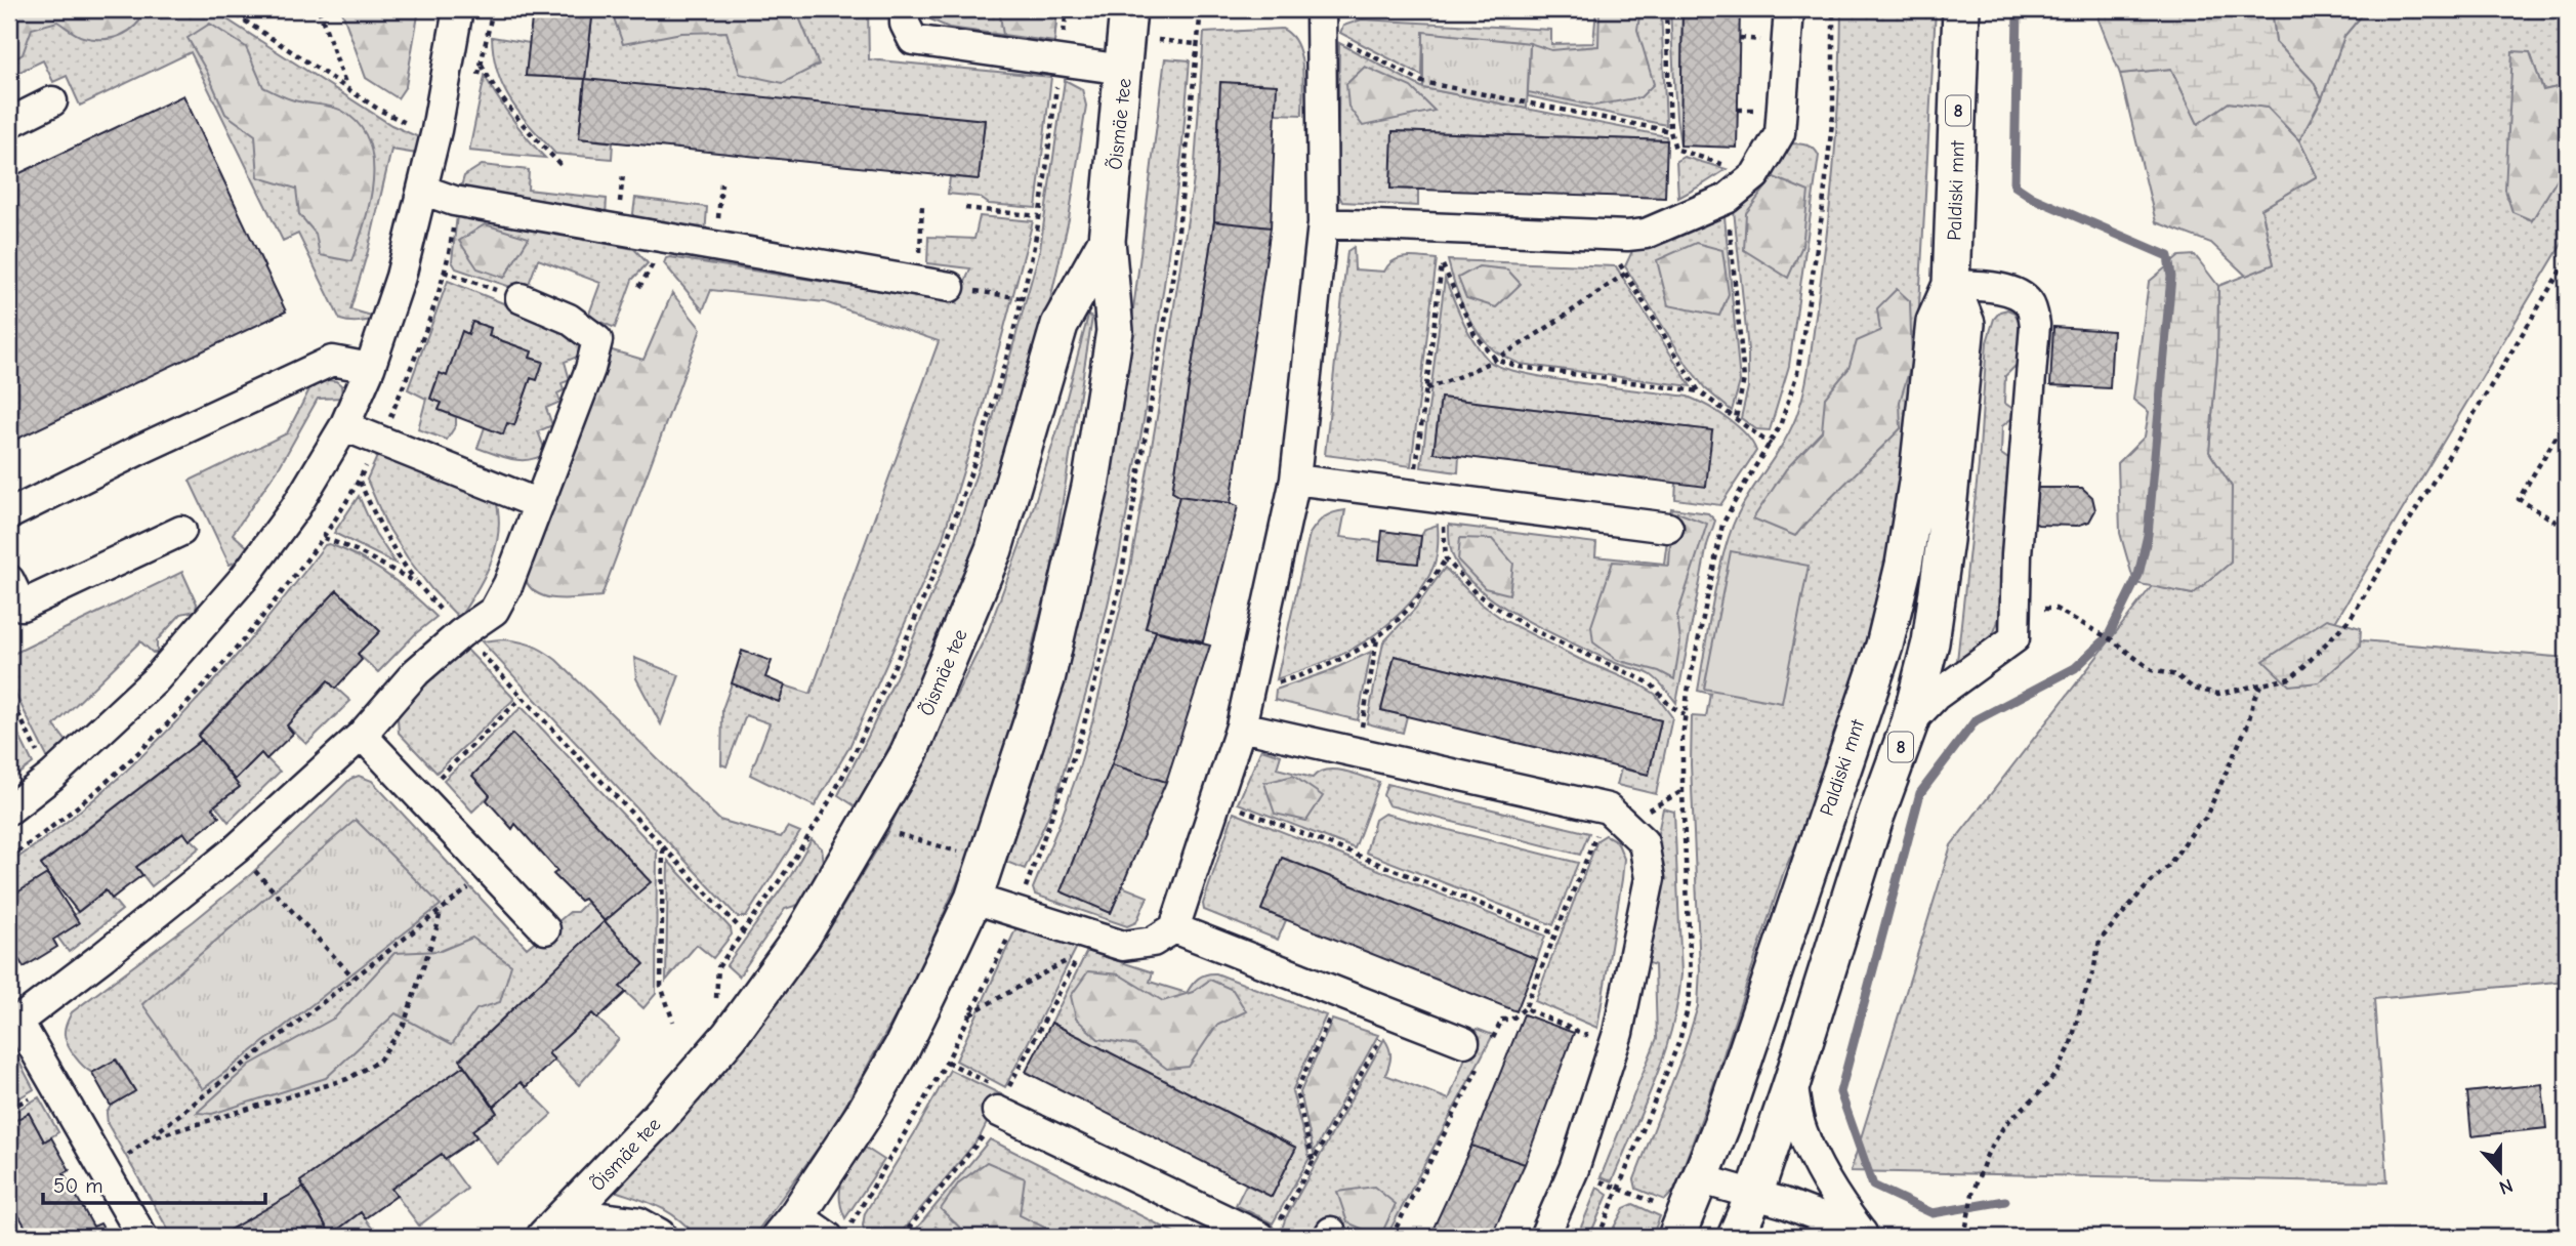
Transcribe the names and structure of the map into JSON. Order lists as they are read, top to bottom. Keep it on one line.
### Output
{"streets":{"main road":["8","Õismäe tee","Paldiski mnt"]},"scale_bar":"50 m","north":"bottom"}
